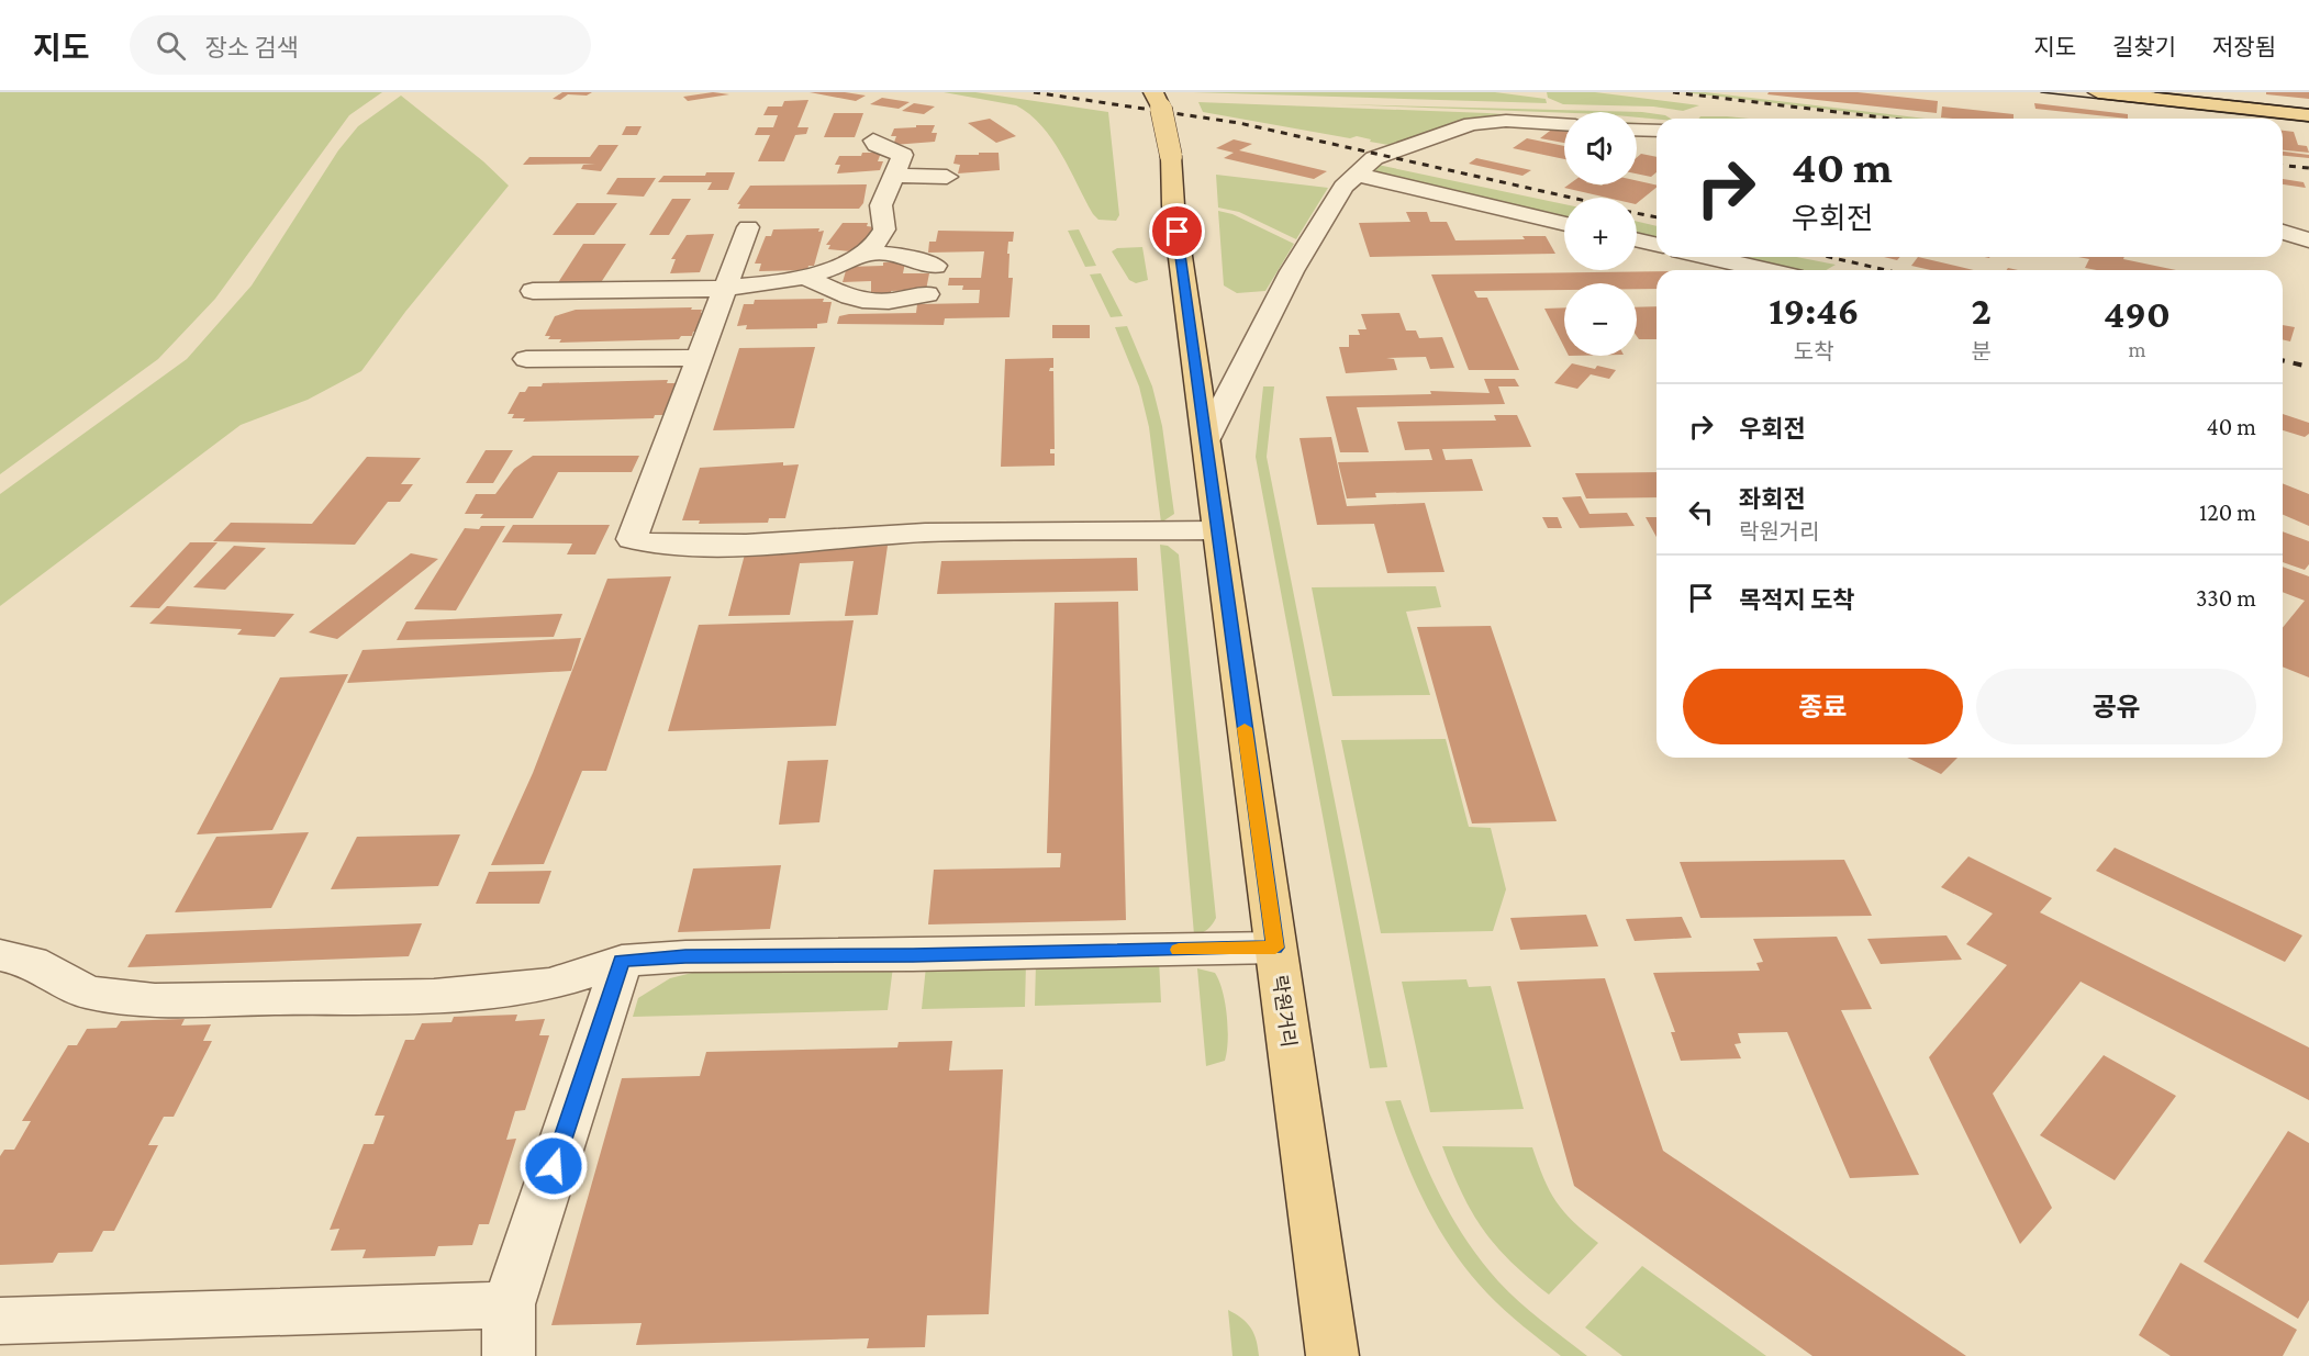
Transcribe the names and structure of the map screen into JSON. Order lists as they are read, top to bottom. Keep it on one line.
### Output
{"streets":{"main road":["락원거리"]},"page":{"header":"지도","search":"장소 검색","nav":["지도","길찾기","저장됨"],"map_buttons":["+","−"],"turn":["40 m","우회전"],"eta":["19:46","도착","2","분","490","m"],"list":[{"name":"우회전","value":"40 m"},{"name":"좌회전","note":"락원거리","value":"120 m"},{"name":"목적지 도착","value":"330 m"}],"buttons":["종료","공유"]}}
